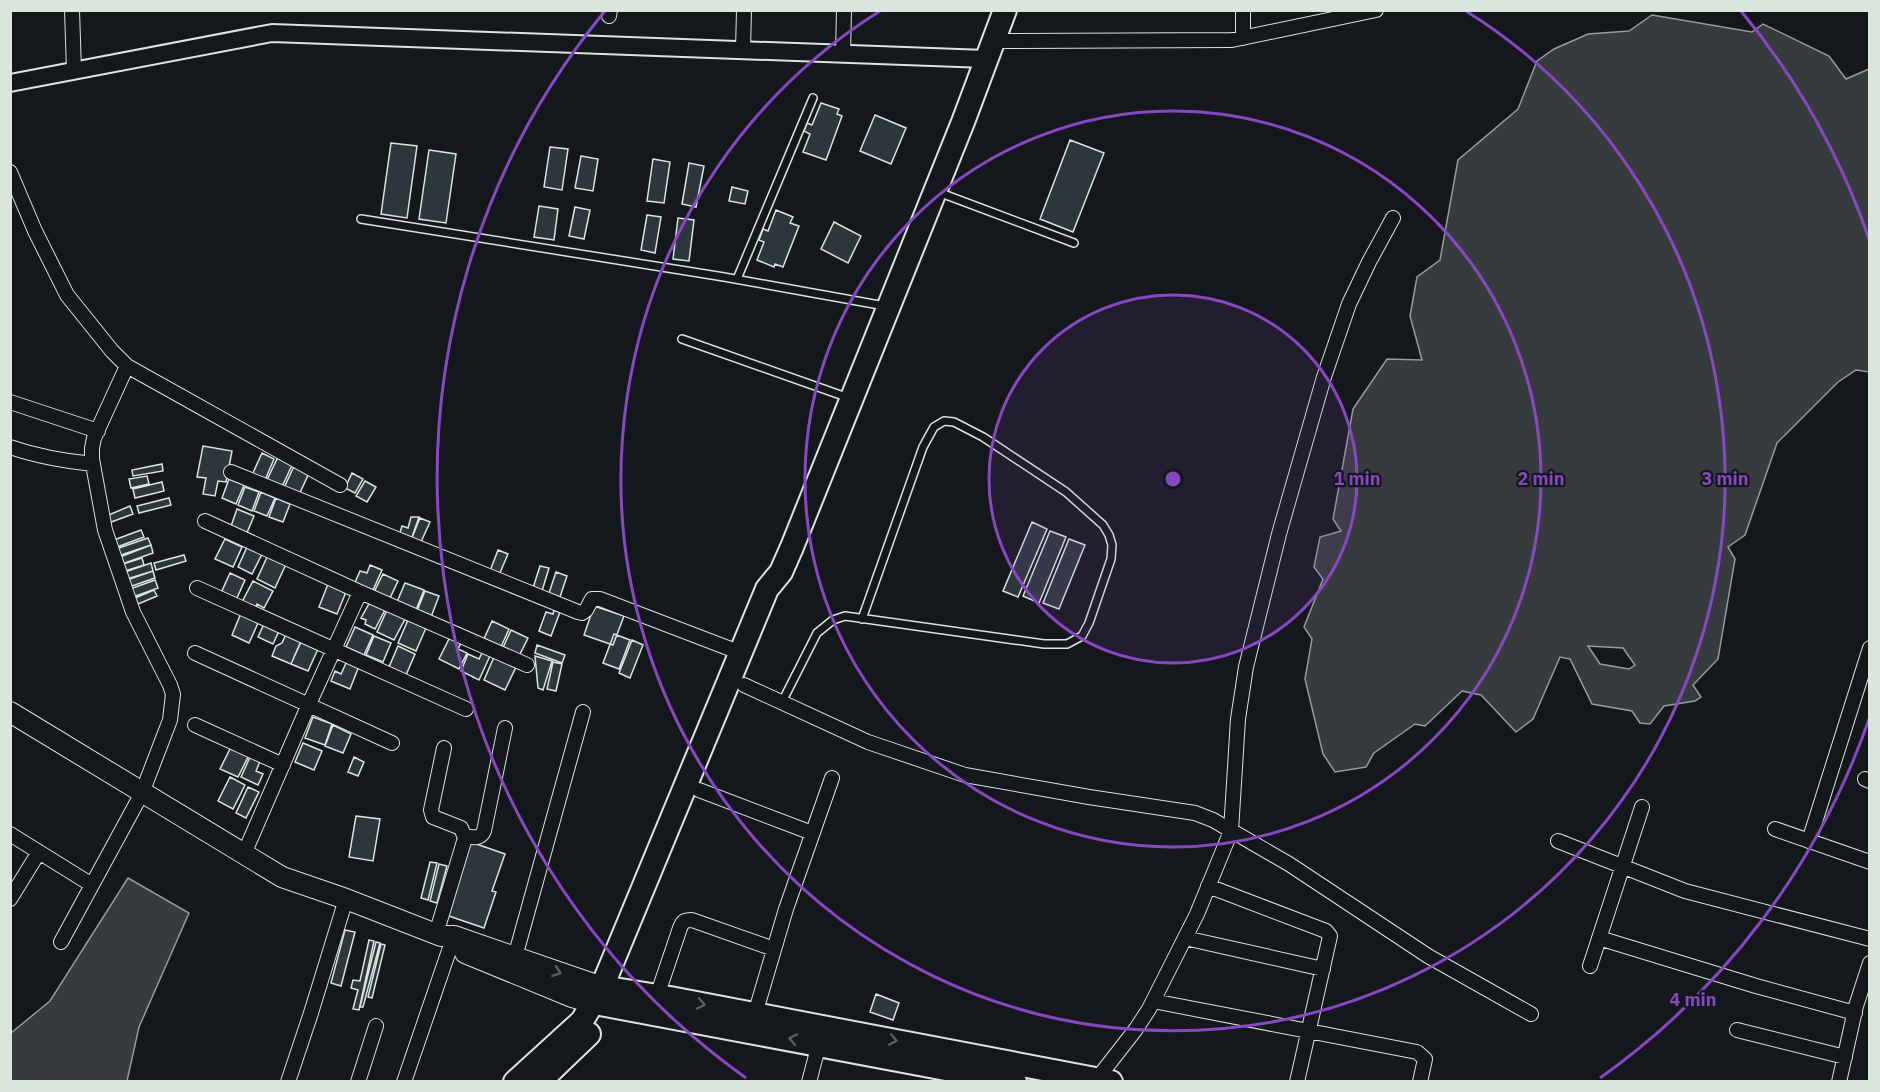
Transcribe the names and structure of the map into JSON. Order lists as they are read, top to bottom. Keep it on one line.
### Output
{"rings":["1 min","2 min","3 min","4 min"]}
